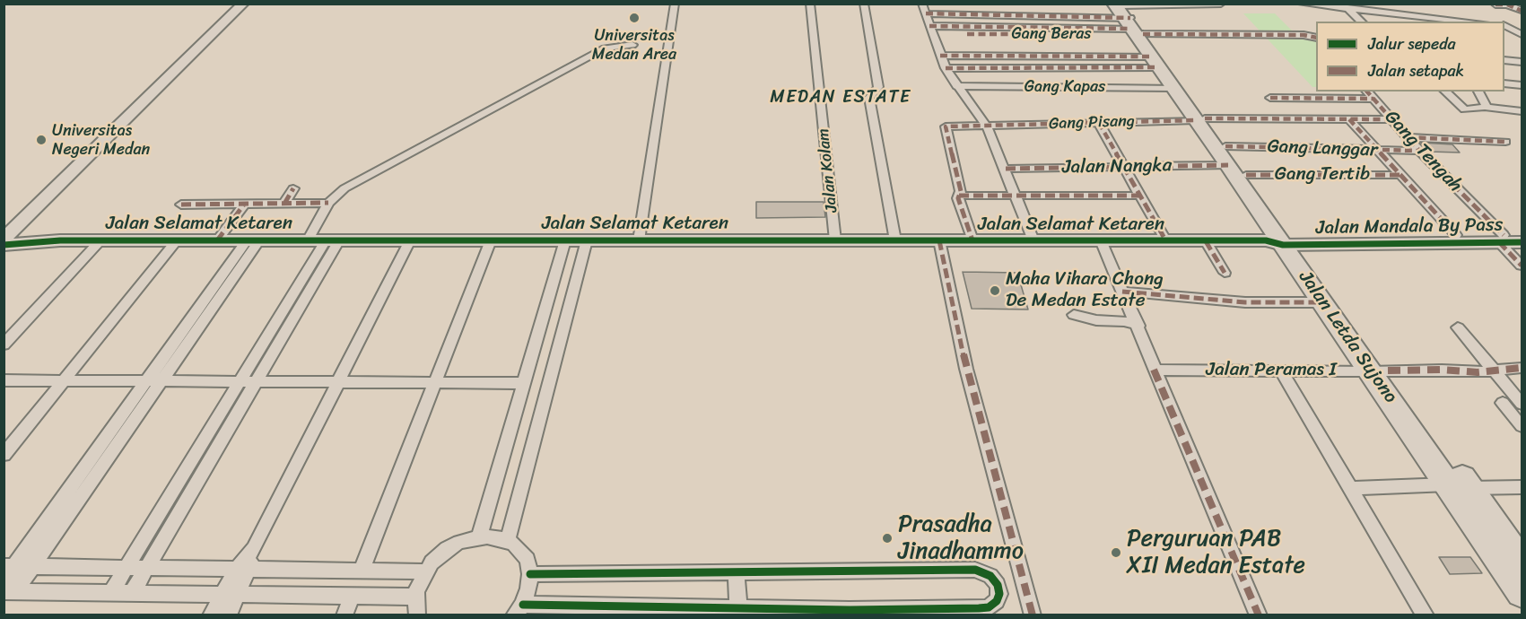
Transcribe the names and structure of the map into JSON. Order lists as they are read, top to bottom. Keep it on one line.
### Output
{"streets":{"highway":["Jalan Letda Sujono"],"street":["Gang Beras","Gang Kapas","Gang Pisang","Gang Langgar","Gang Tengah","Jalan Nangka","Jalan Kolam","Gang Tertib","Jalan Selamat Ketaren","Jalan Mandala By Pass","Jalan Peramas I"]},"crossings":[["Gang Beras","Jalan Letda Sujono"],["Gang Kapas","Jalan Letda Sujono"],["Gang Pisang","Gang Tengah"],["Gang Pisang","Jalan Letda Sujono"],["Gang Langgar","Gang Tengah"],["Gang Langgar","Jalan Letda Sujono"],["Gang Tengah","Jalan Mandala By Pass"],["Jalan Nangka","Jalan Letda Sujono"],["Jalan Kolam","Jalan Selamat Ketaren"],["Gang Tertib","Jalan Letda Sujono"],["Jalan Selamat Ketaren","Jalan Mandala By Pass"],["Jalan Selamat Ketaren","Jalan Letda Sujono"],["Jalan Mandala By Pass","Jalan Letda Sujono"],["Jalan Letda Sujono","Jalan Peramas I"]],"districts":["MEDAN ESTATE"],"places":["Universitas Medan Area","Universitas Negeri Medan","Maha Vihara Chong De Medan Estate","Prasadha Jinadhammo","Perguruan PAB XII Medan Estate"],"legend":["Jalur sepeda","Jalan setapak"]}
